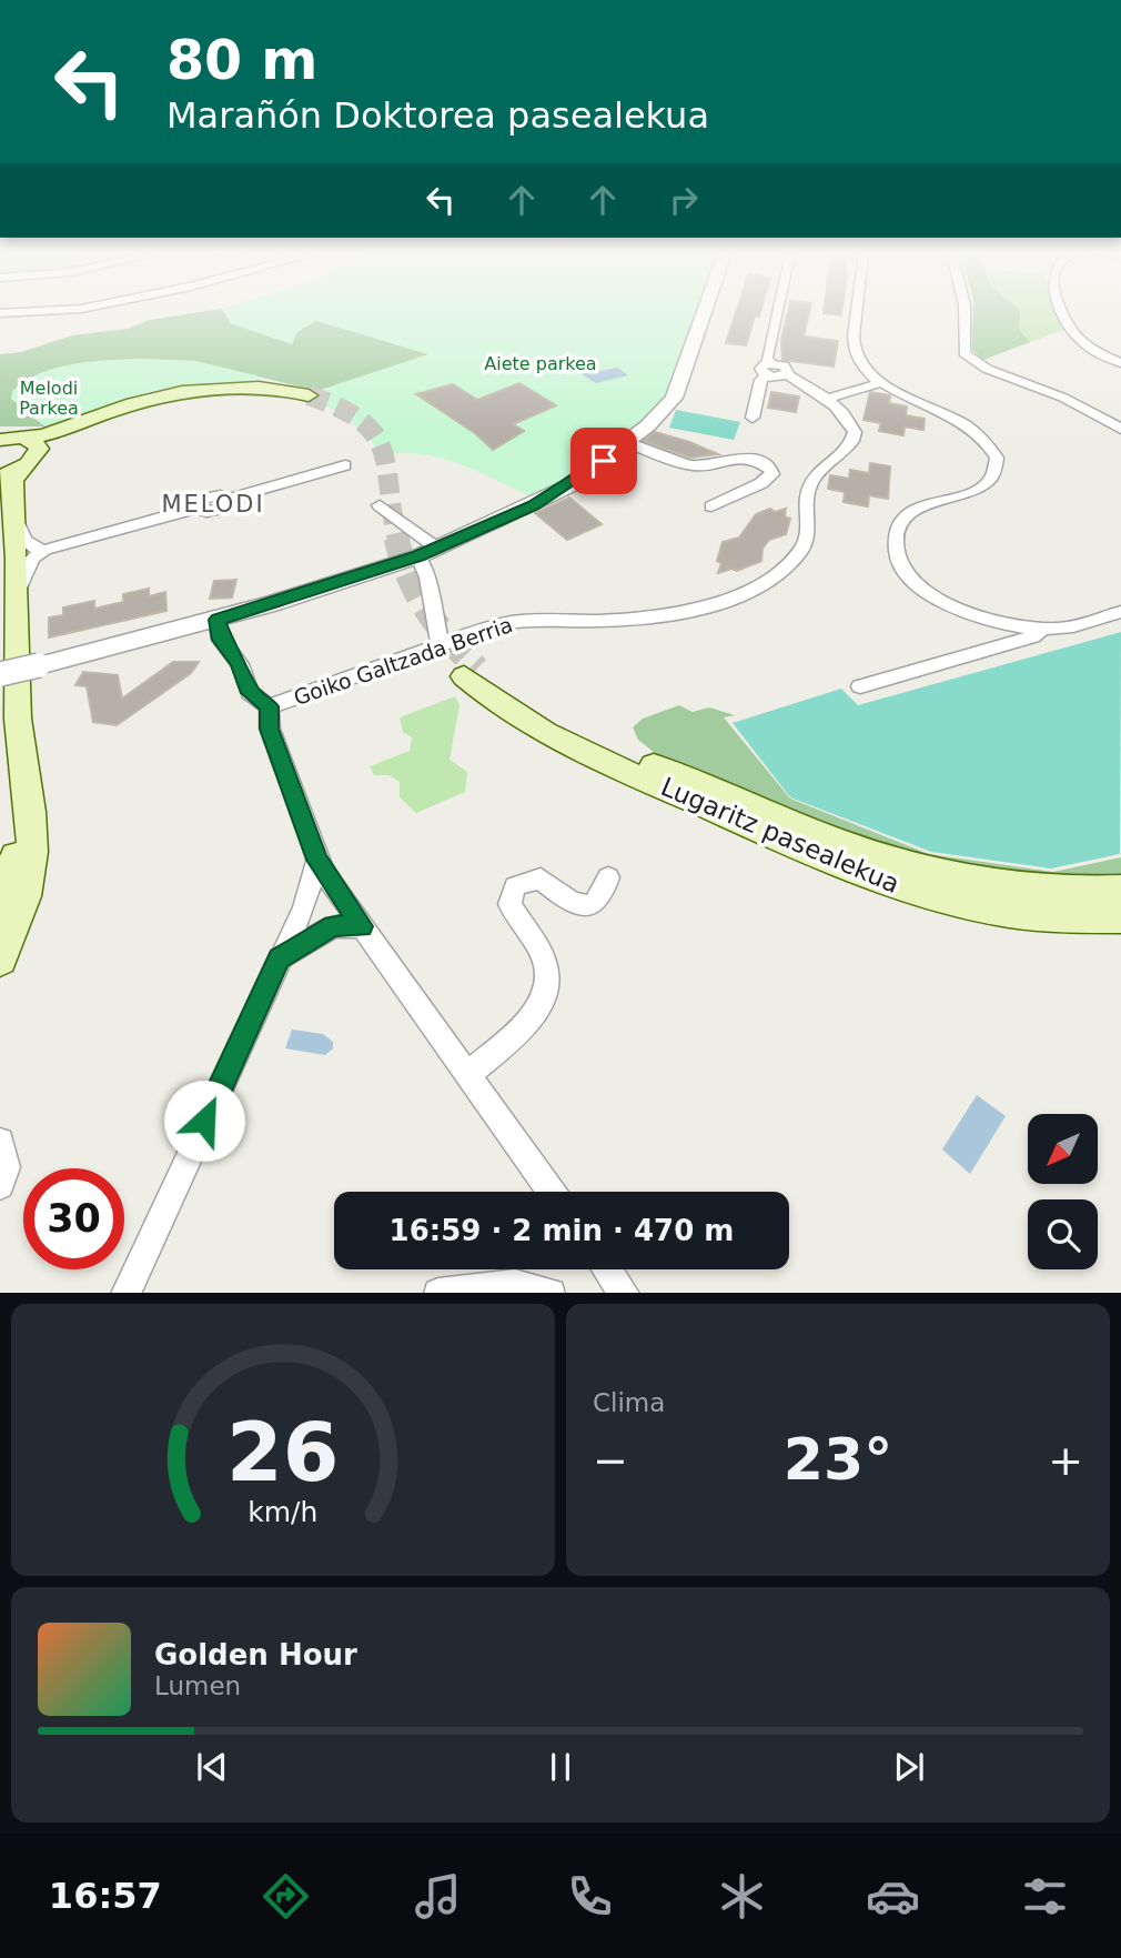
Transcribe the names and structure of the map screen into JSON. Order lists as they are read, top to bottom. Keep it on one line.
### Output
{"streets":{"main road":["Lugaritz pasealekua"],"street":["Goiko Galtzada Berria"]},"districts":["MELODI"],"parks":["Aiete parkea","Melodi Parkea"],"north":"bottom left","page":{"turn":["80 m","Marañón Doktorea pasealekua"],"limit":"30","trip":"16:59 · 2 min · 470 m","tile":"Clima","heat":["−","23°","+"],"song":["Golden Hour","Lumen"],"tabs":"16:57","gauge":["26","km/h"]}}
